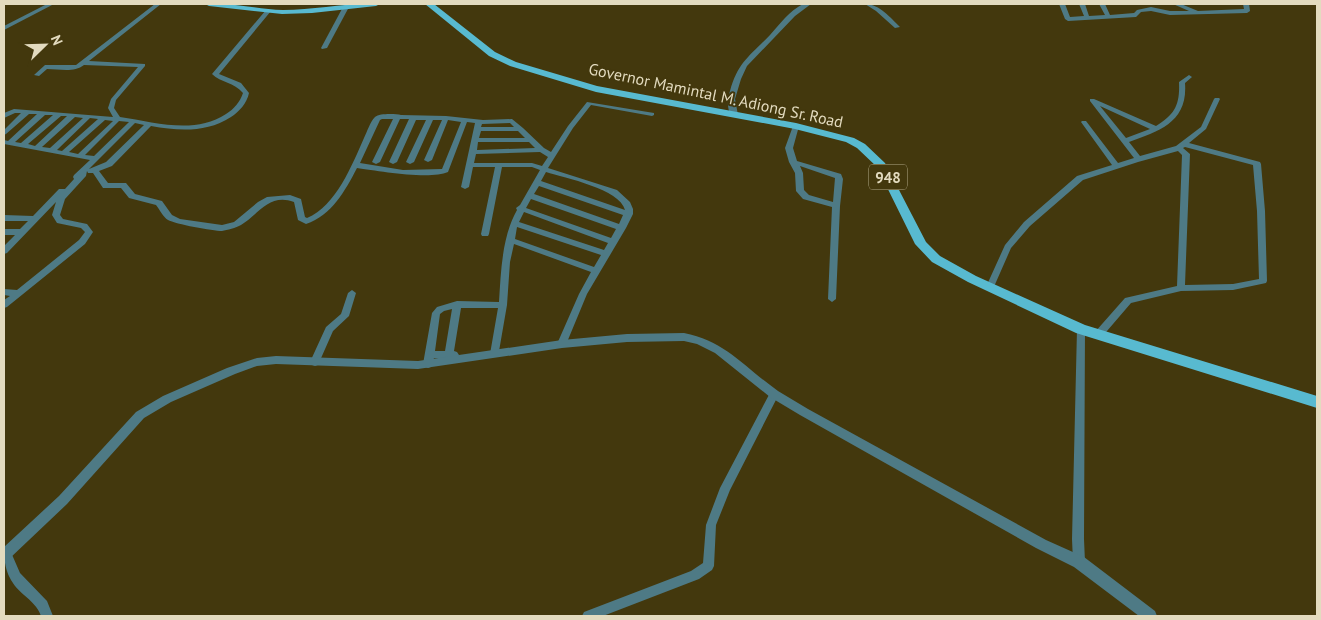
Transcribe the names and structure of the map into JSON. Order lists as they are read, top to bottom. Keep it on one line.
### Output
{"streets":{"main road":["Governor Mamintal M. Adiong Sr. Road","948"]},"north":"top right"}
